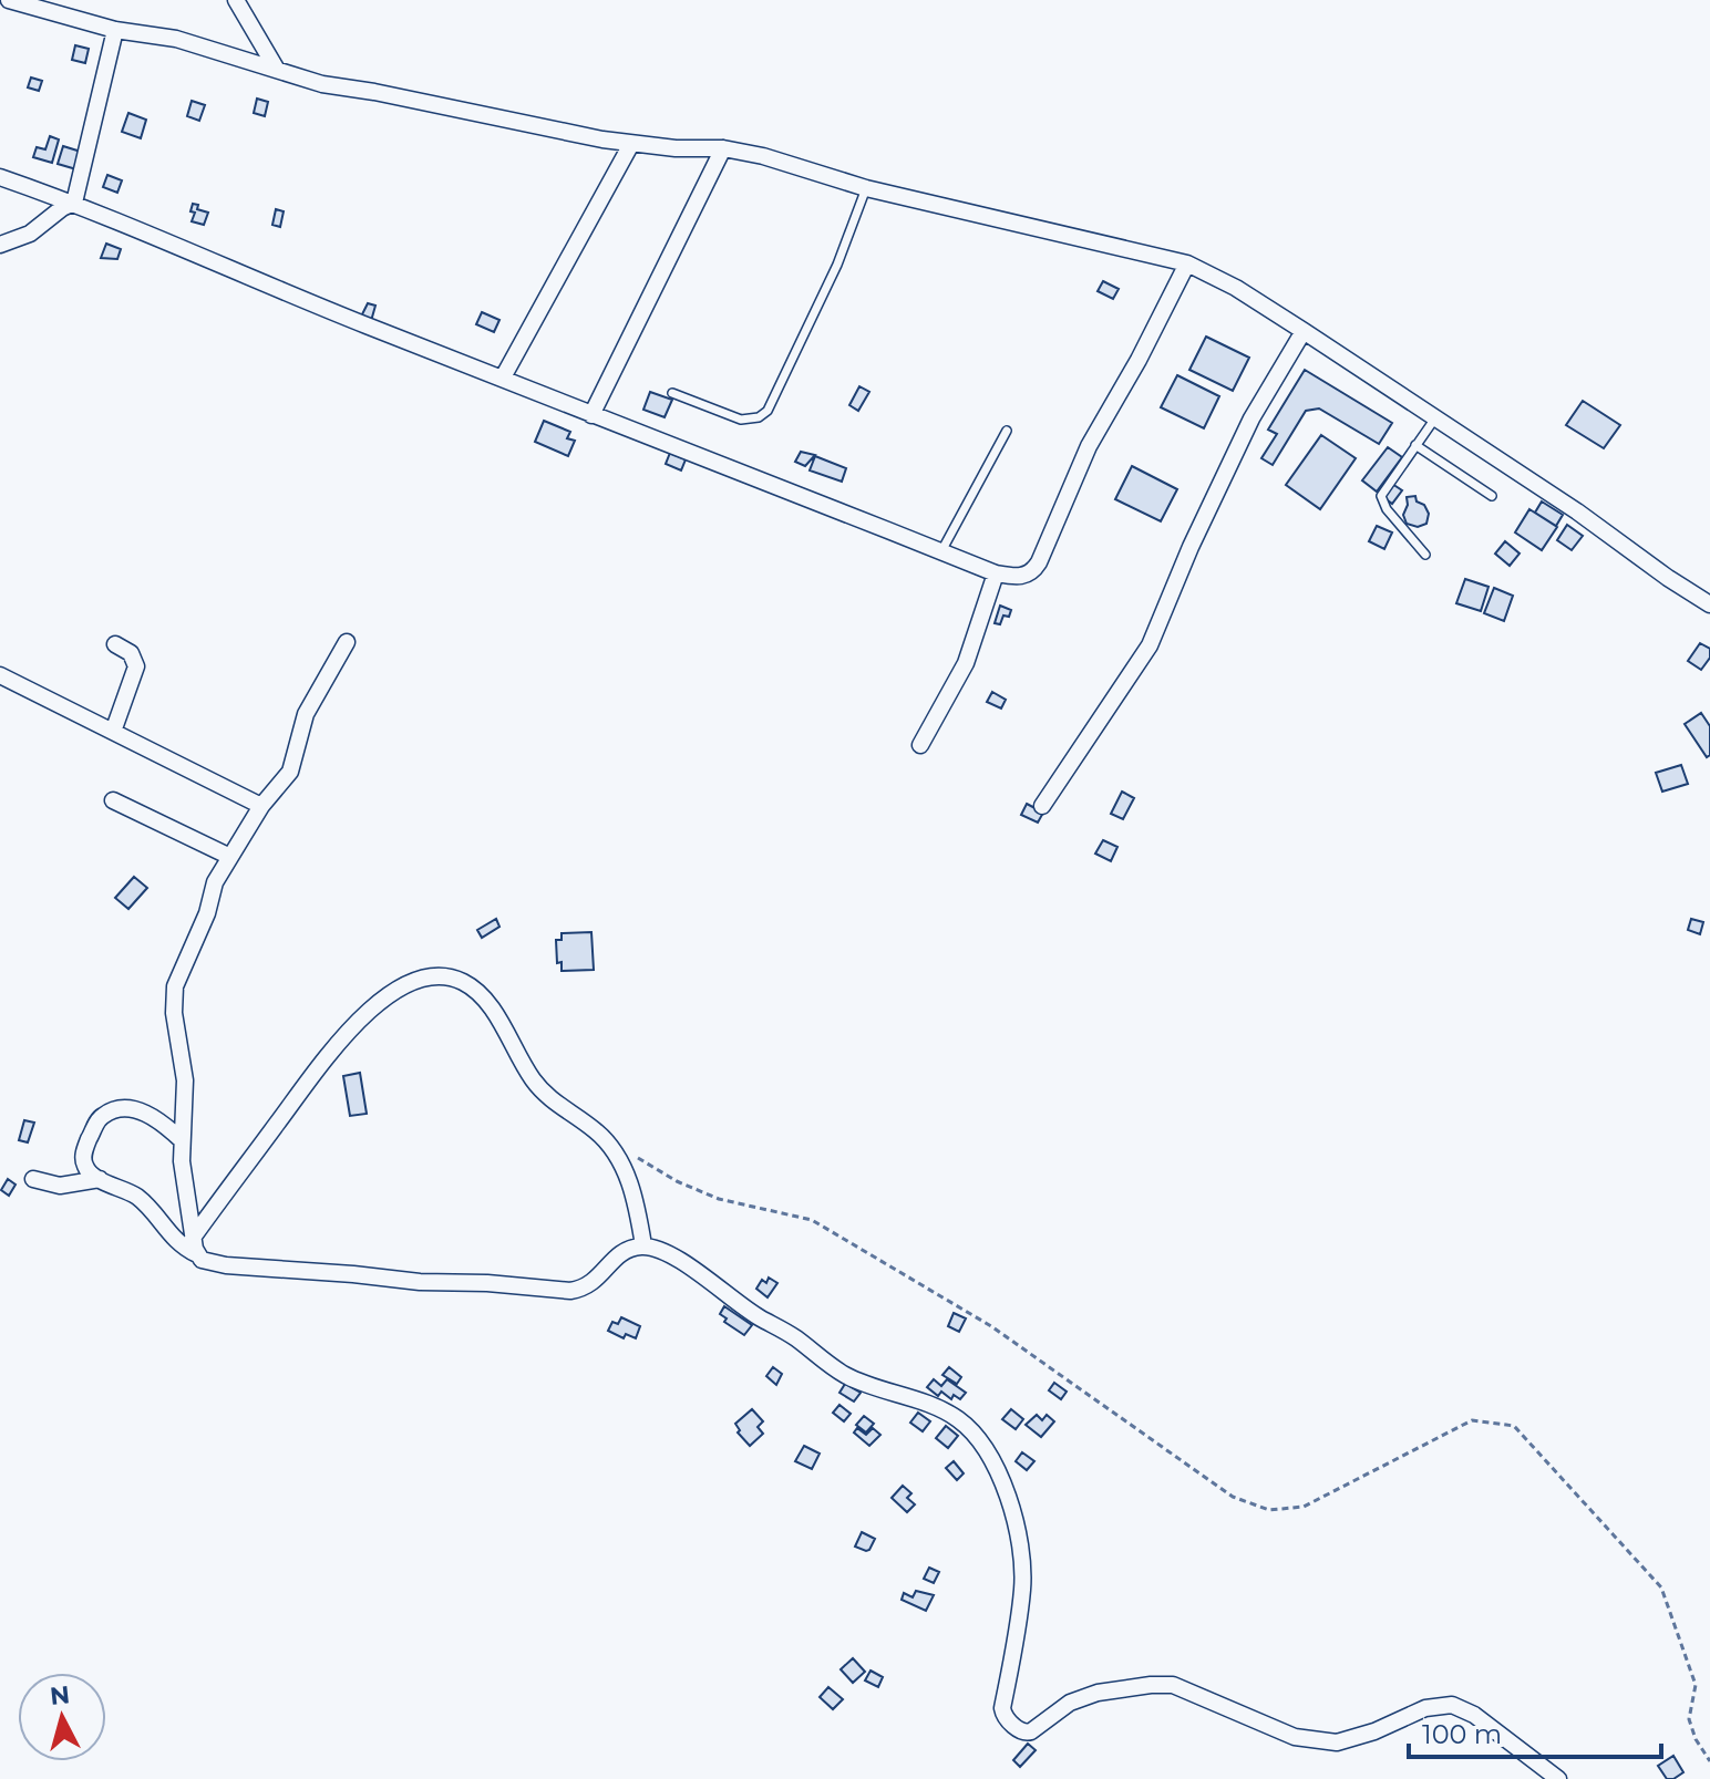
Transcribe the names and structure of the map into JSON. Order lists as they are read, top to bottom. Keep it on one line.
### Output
{"scale_bar":"100 m","north":"top"}
